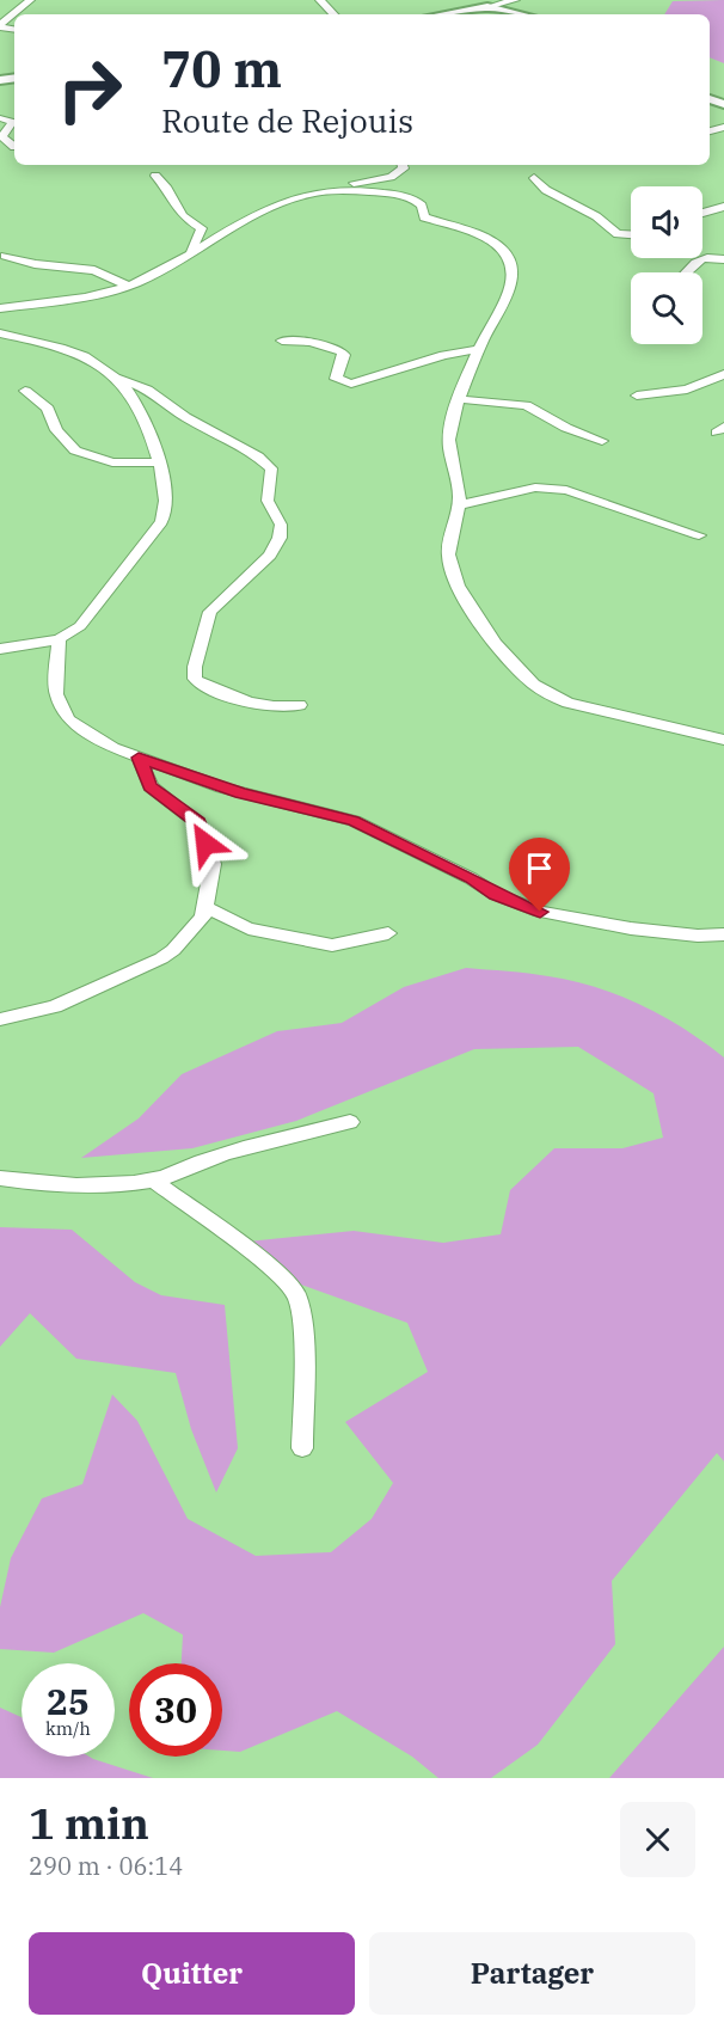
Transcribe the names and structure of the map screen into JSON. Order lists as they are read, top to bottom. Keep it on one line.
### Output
{"page":{"turn":["70 m","Route de Rejouis"],"speed":"25 km/h","limit":"30","heading":["1 min","290 m · 06:14"],"buttons":["Quitter","Partager"]}}
